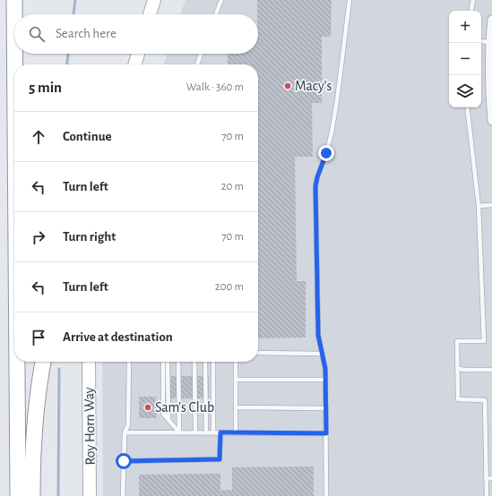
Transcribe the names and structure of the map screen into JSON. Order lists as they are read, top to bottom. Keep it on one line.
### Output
{"streets":{"main road":["Roy Horn Way"]},"places":["Macy's","Sam's Club"],"page":{"map_buttons":["+","−"],"search":"Search here","heading":["5 min","Walk · 360 m"],"list":[["Continue","70 m"],["Turn left","20 m"],["Turn right","70 m"],["Turn left","200 m"],"Arrive at destination"]}}
